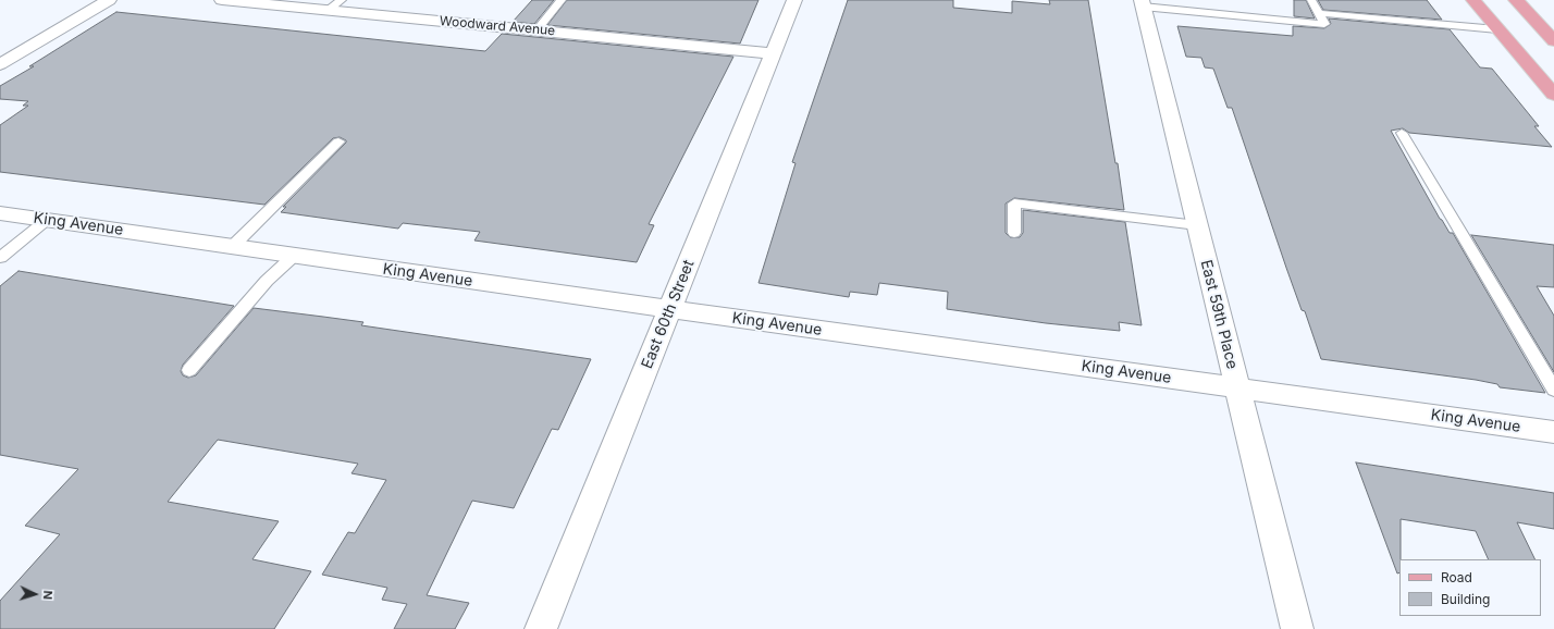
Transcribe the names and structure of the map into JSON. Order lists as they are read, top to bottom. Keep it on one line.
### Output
{"streets":{"street":["Woodward Avenue","King Avenue","East 60th Street","East 59th Place"]},"crossings":[["Woodward Avenue","East 60th Street"],["King Avenue","East 60th Street"],["King Avenue","East 59th Place"]],"legend":["Road","Building"],"north":"right"}
